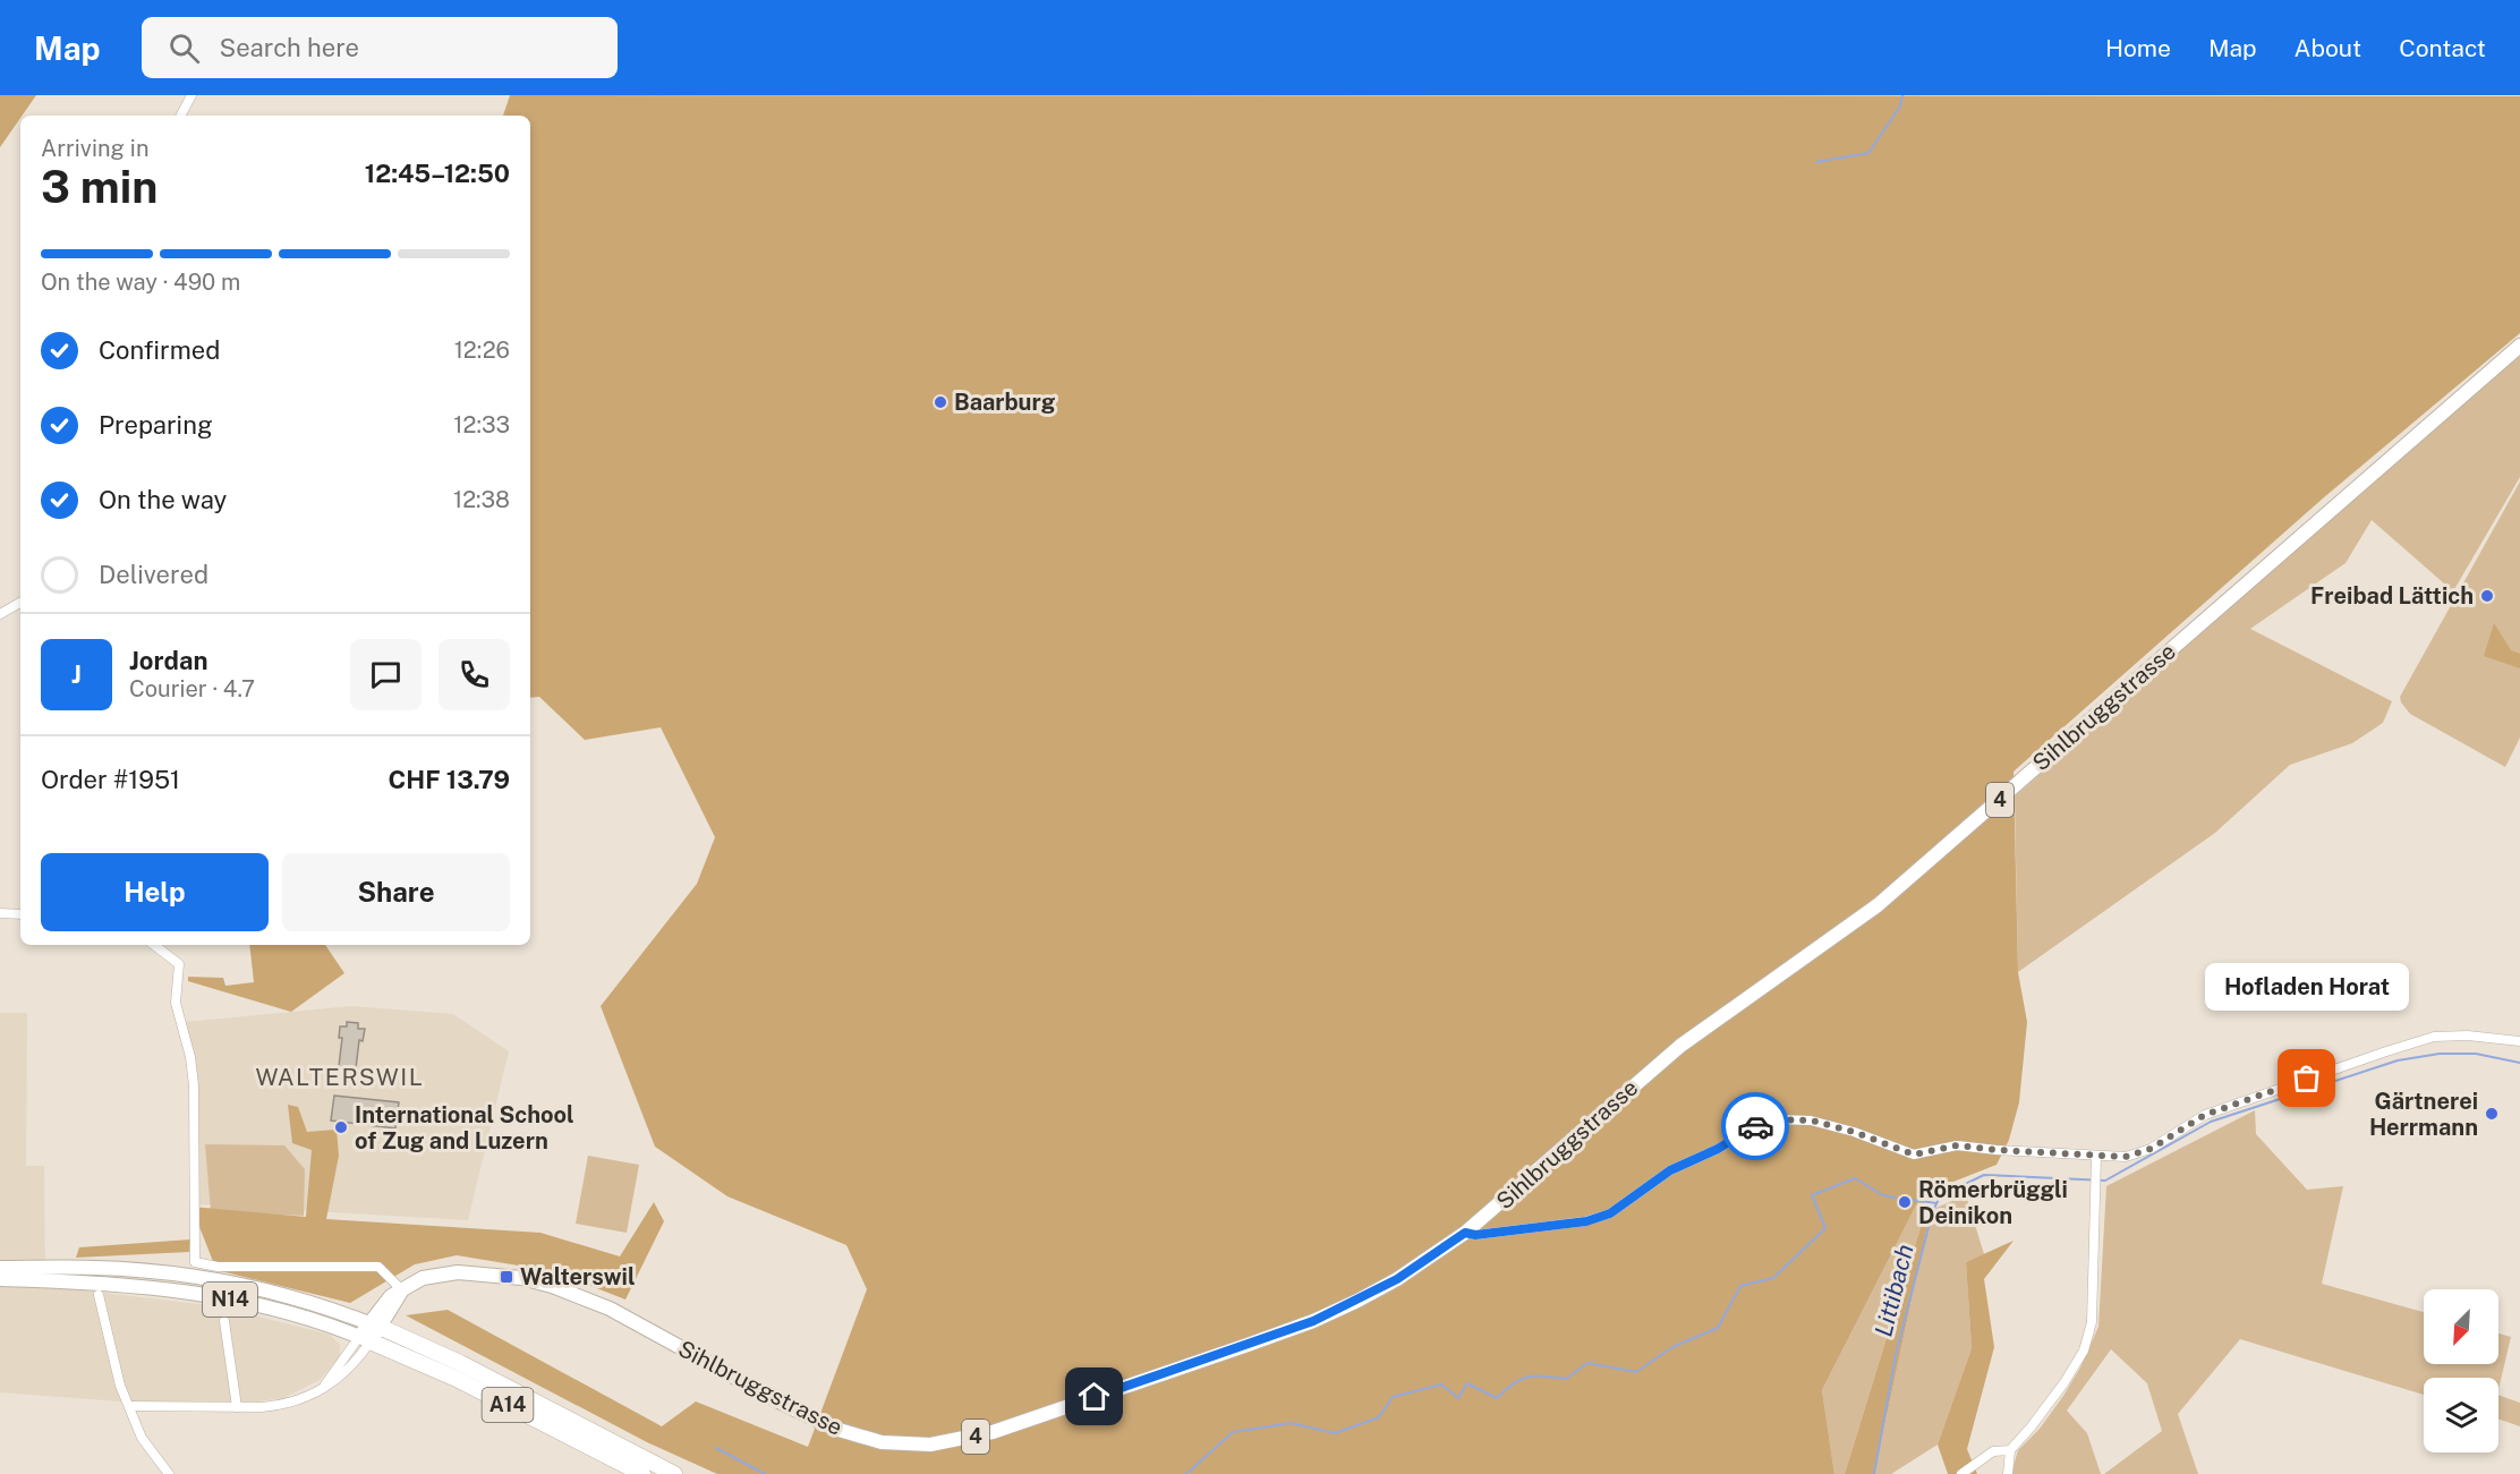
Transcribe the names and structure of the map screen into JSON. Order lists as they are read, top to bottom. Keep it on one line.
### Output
{"streets":{"highway":["A14"],"main road":["Sihlbruggstrasse","4","N14"]},"crossings":[["N14","A14"]],"districts":["WALTERSWIL"],"water":["Littibach"],"places":{"other":["Baarburg","Freibad Lättich","Hofladen Horat","Gärtnerei Herrmann","International School of Zug and Luzern","Römerbrüggli Deinikon"],"transit":["Walterswil"]},"north":"bottom left","page":{"header":"Map","search":"Search here","nav":["Home","Map","About","Contact"],"heading":["3 min","Arriving in","12:45–12:50"],"panel":["Jordan","Courier · 4.7","Order #1951","CHF 13.79"],"bar":"On the way · 490 m","list":[["Confirmed","12:26"],["Preparing","12:33"],["On the way","12:38"],"Delivered"],"round":"J","buttons":["Help","Share"],"bubble":"Hofladen Horat"}}
